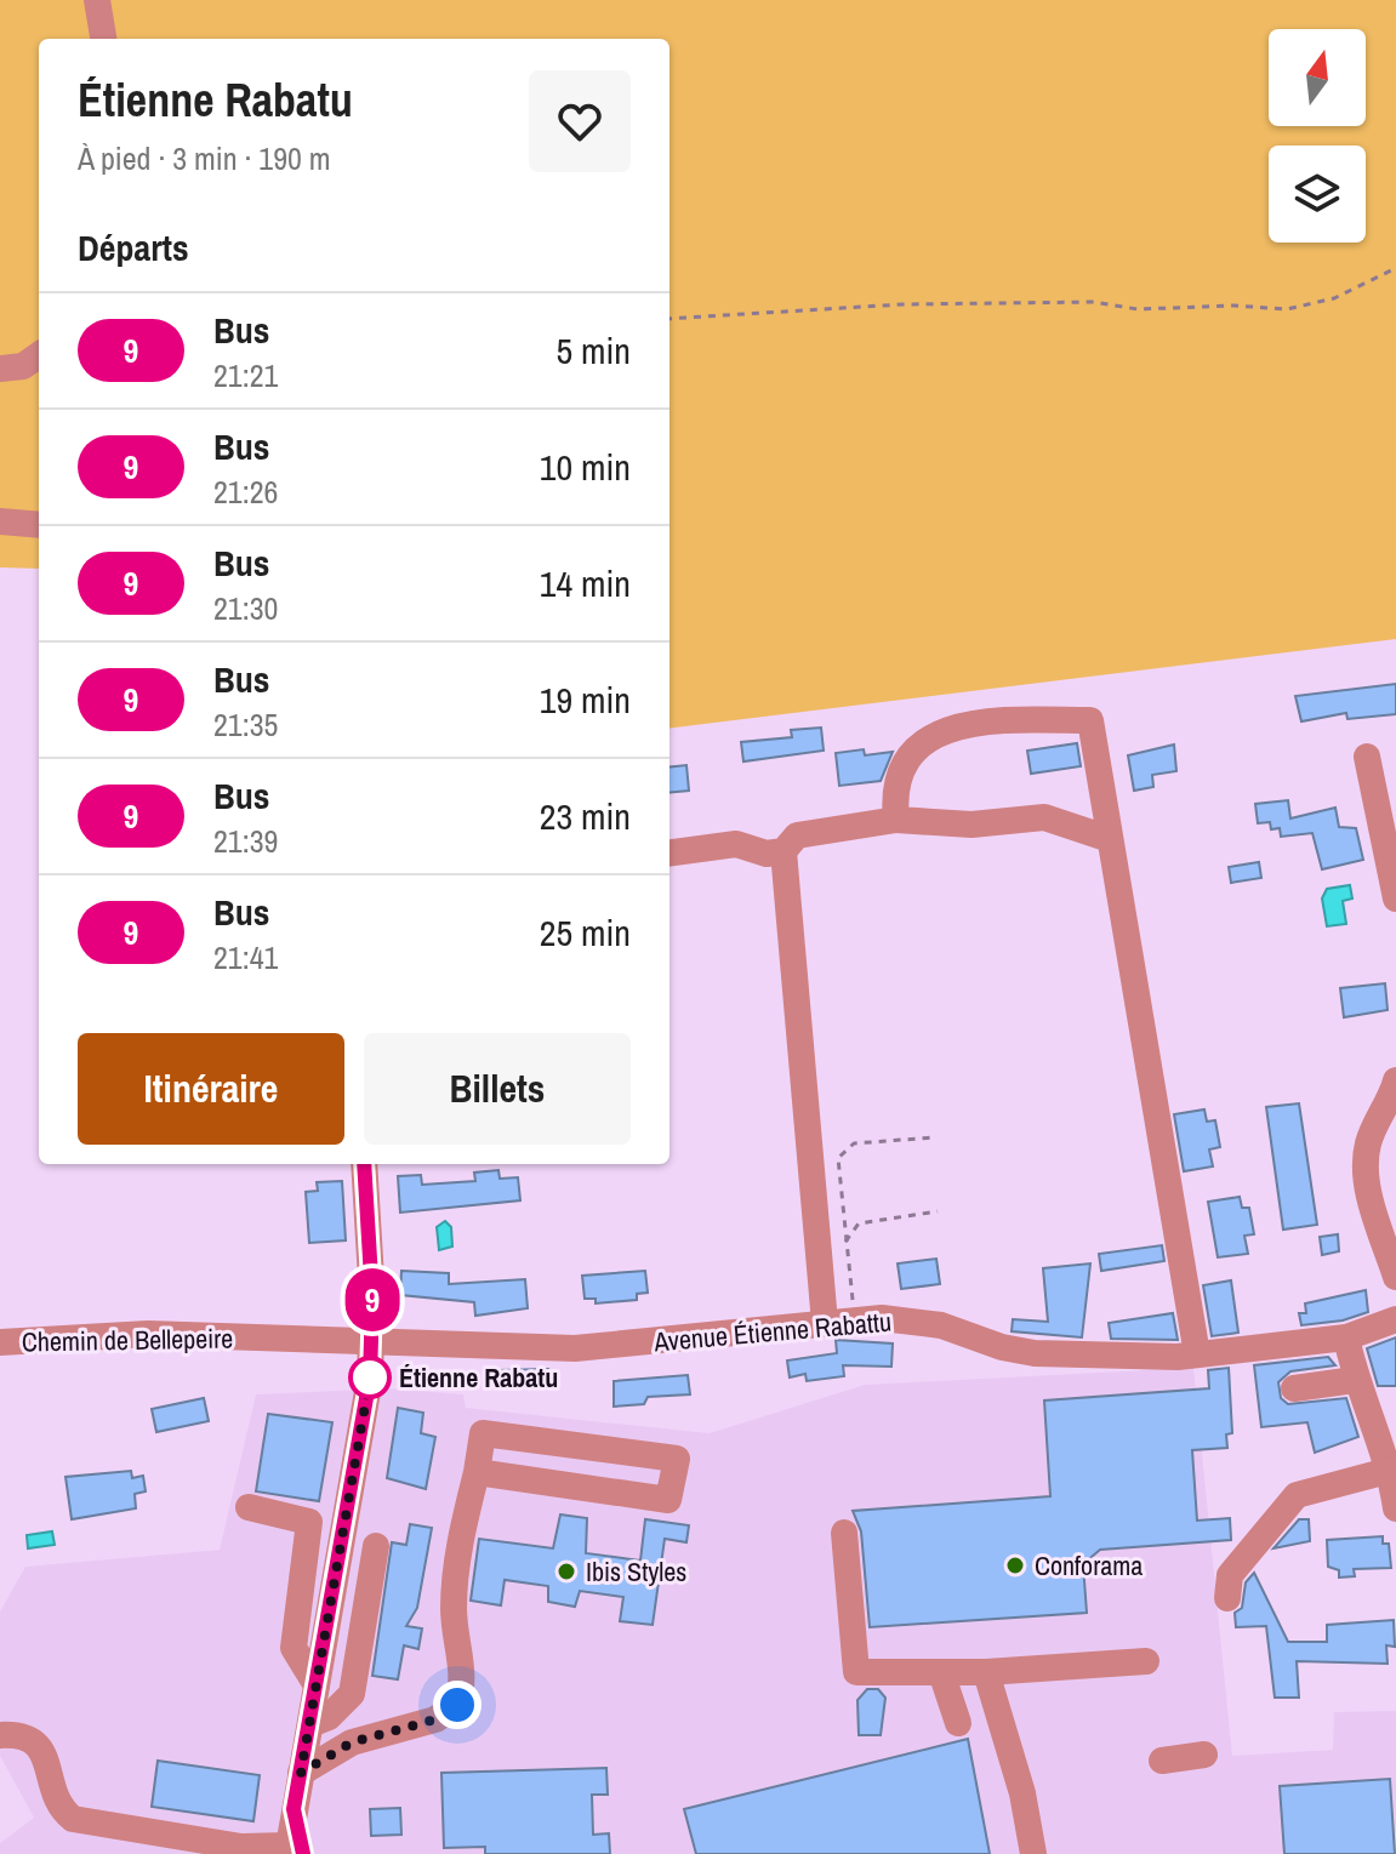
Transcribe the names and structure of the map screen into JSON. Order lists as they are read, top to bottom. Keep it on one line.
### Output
{"streets":{"street":["Avenue Étienne Rabattu","Chemin de Bellepeire"]},"crossings":[["Avenue Étienne Rabattu","Chemin de Bellepeire"]],"places":["Étienne Rabatu","Conforama","Ibis Styles"],"lines":["bus line 9"],"north":"top","page":{"on_map":"9","heading":[["Étienne Rabatu","À pied · 3 min · 190 m"],"Départs"],"list":[{"mark":"9","name":"Bus","note":"21:21","value":"5 min"},{"mark":"9","name":"Bus","note":"21:26","value":"10 min"},{"mark":"9","name":"Bus","note":"21:30","value":"14 min"},{"mark":"9","name":"Bus","note":"21:35","value":"19 min"},{"mark":"9","name":"Bus","note":"21:39","value":"23 min"},{"mark":"9","name":"Bus","note":"21:41","value":"25 min"}],"buttons":["Itinéraire","Billets"]}}
